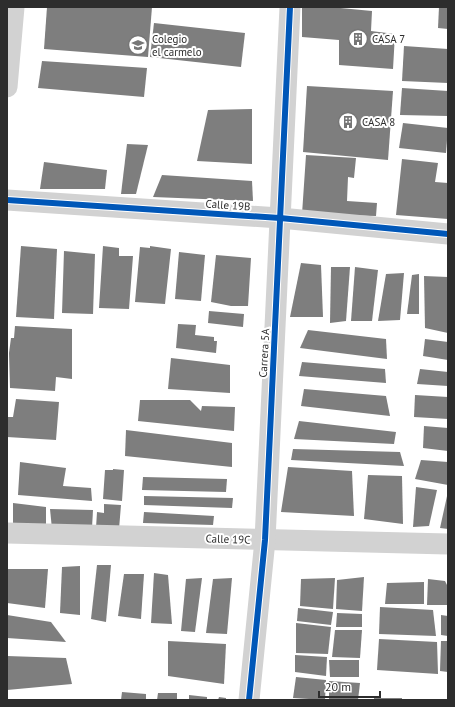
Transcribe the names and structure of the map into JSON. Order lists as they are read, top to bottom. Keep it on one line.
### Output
{"streets":{"street":["Calle 19B","Carrera 5A","Calle 19C"]},"crossings":[["Calle 19B","Carrera 5A"],["Carrera 5A","Calle 19C"]],"places":{"building":["CASA 7","CASA 8"],"school or university":["Colegio el carmelo"]},"scale_bar":"20 m"}
